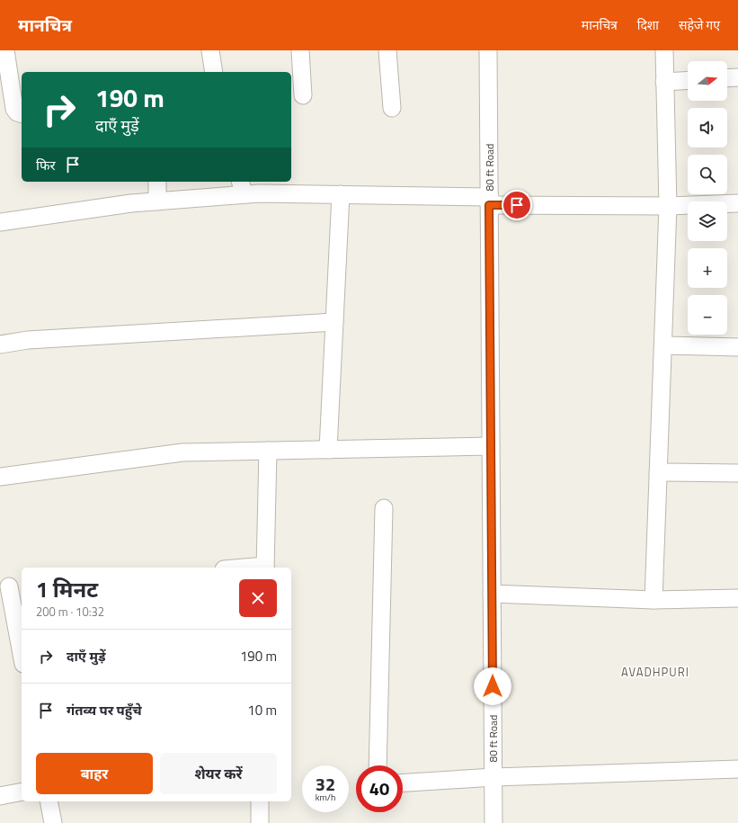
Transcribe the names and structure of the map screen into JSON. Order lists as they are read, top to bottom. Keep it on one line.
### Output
{"streets":{"street":["80 ft Road"]},"districts":["AVADHPURI"],"north":"right","page":{"header":"मानचित्र","nav":["मानचित्र","दिशा","सहेजे गए"],"map_buttons":["+","−"],"turn":["190 m","दाएँ मुड़ें"],"then":"फिर","heading":["1 मिनट","200 m · 10:32"],"list":[{"name":"दाएँ मुड़ें","value":"190 m"},{"name":"गंतव्य पर पहुँचे","value":"10 m"}],"buttons":["बाहर","शेयर करें"],"speed":"32 km/h","limit":"40"}}
